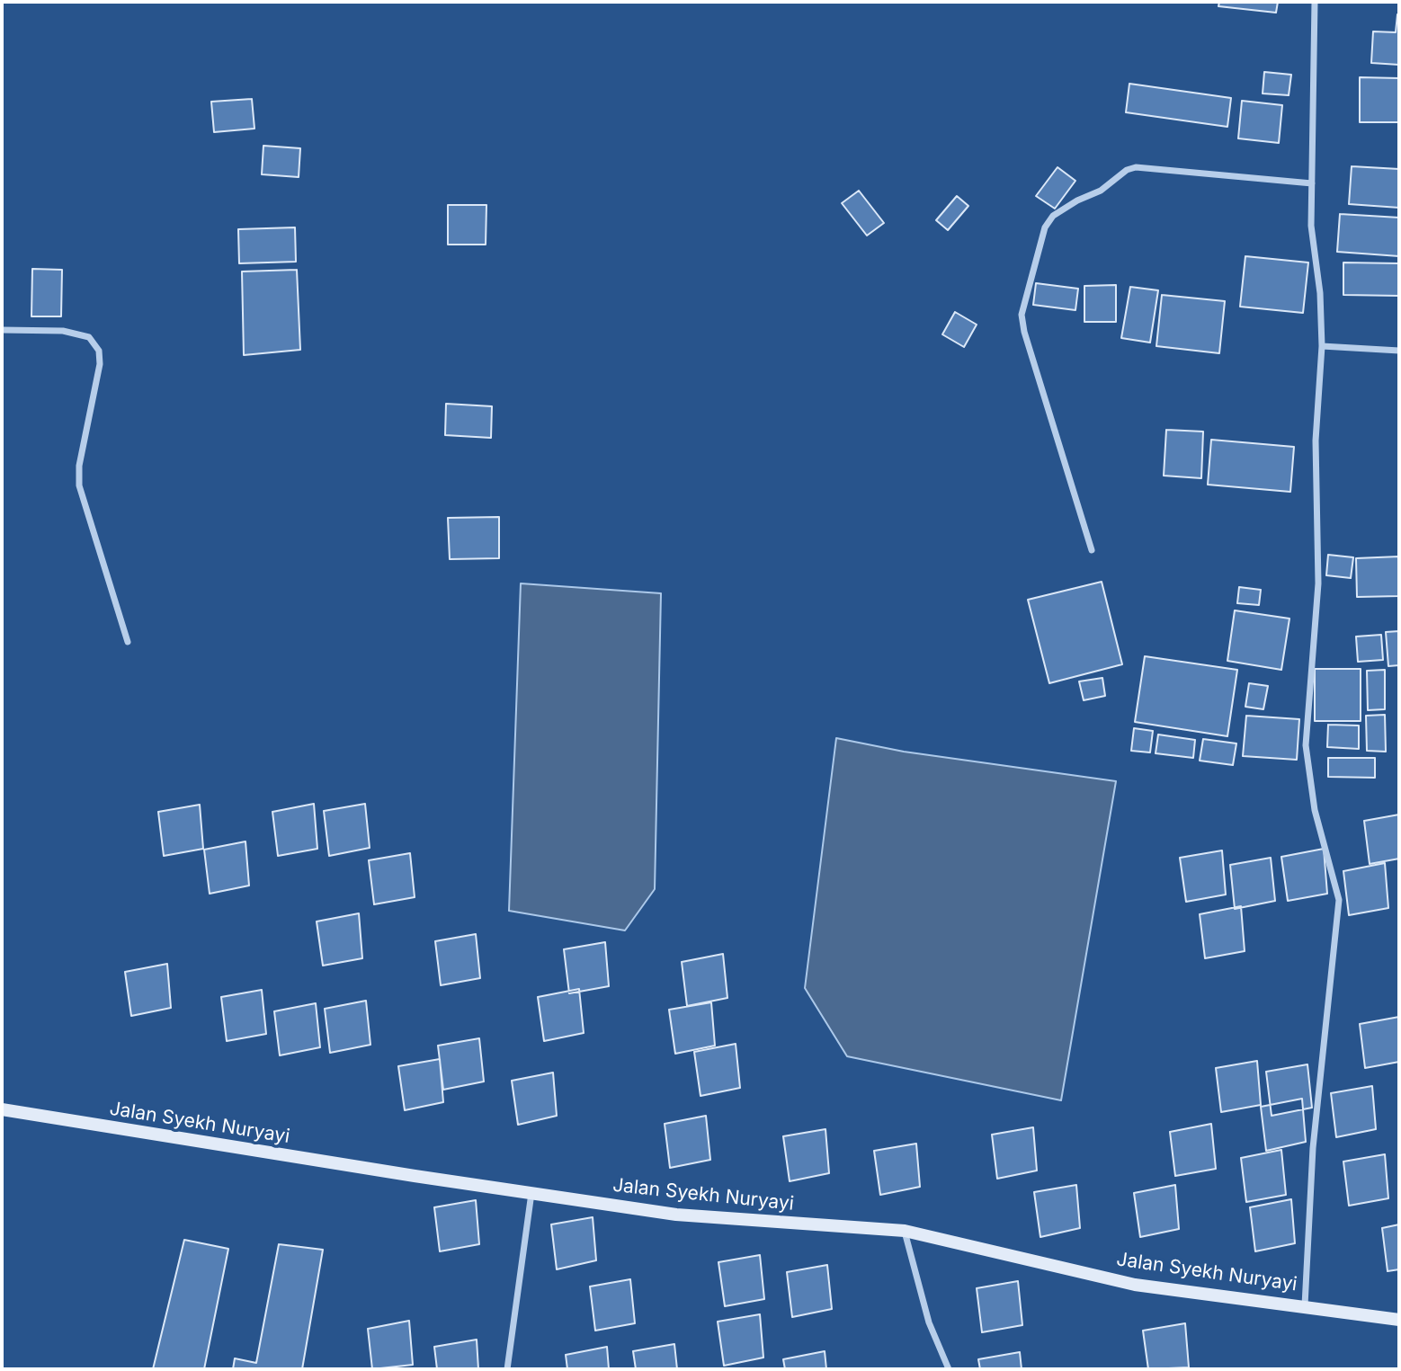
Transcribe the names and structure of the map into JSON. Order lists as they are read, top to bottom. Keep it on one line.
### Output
{"streets":{"main road":["Jalan Syekh Nuryayi"]}}
